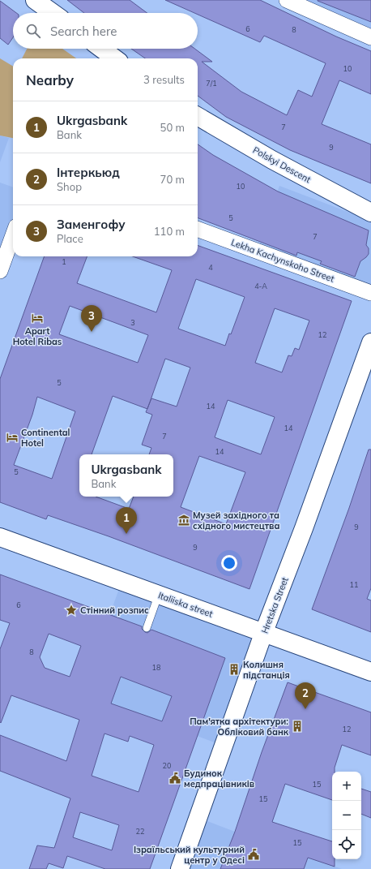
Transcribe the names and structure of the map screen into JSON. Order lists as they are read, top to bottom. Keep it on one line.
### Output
{"streets":{"street":["Polskyi Descent","Lekha Kachynskoho Street","Italiiska street","Hretska Street"]},"crossings":[["Italiiska street","Hretska Street"]],"places":{"hotel":["Apart Hotel Ribas","Continental Hotel"],"museum":["Музей західного та східного мистецтва"],"place":["Стінний розпис"],"building":["Колишня підстанція","Пам'ятка архітектури: Обліковий банк"],"public building":["Будинок медпрацівників","Ізраїльський культурний центр у Одесі"]},"house_numbers":["6","8","10","7/1","7","9","10","5","7","1","4","4-А","3","12","5","14","14","7","14","5","9","9","11","6","8","18","12","20","15","15","22","15"],"page":{"search":"Search here","heading":["Nearby","3 results"],"list":[{"mark":"1","name":"Ukrgasbank","note":"Bank","value":"50 m"},{"mark":"2","name":"Інтеркьюд","note":"Shop","value":"70 m"},{"mark":"3","name":"Заменгофу","note":"Place","value":"110 m"}],"pins":["3","1","2"],"popup":["Ukrgasbank","Bank"],"map_buttons":["+","−"]}}
